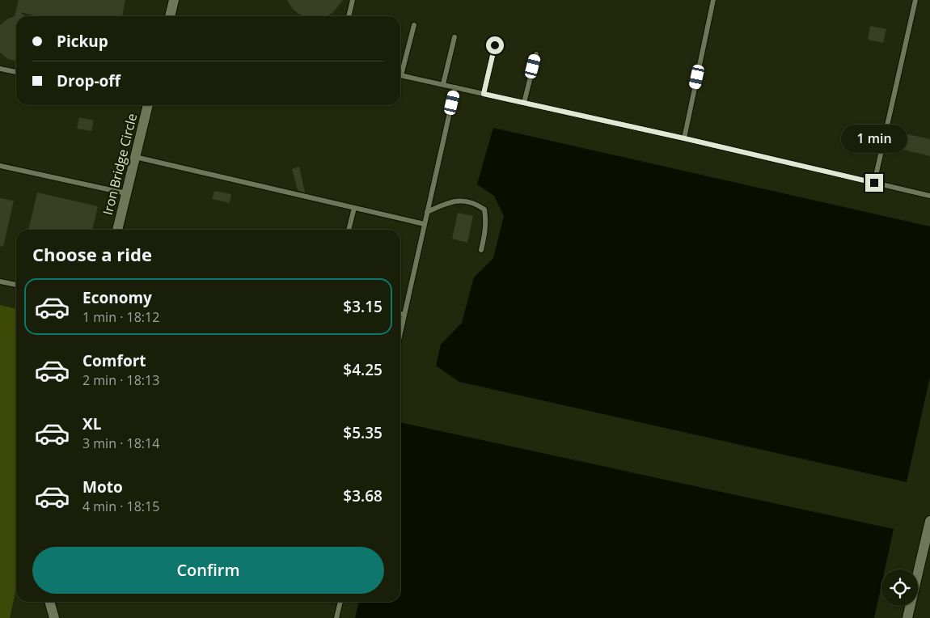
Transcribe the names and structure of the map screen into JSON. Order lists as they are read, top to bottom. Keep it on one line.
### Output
{"streets":{"street":["Iron Bridge Circle"]},"page":{"banner":["Pickup","Drop-off"],"bubble":"1 min","heading":"Choose a ride","list":[{"name":"Economy","note":"1 min · 18:12","value":"$3.15"},{"name":"Comfort","note":"2 min · 18:13","value":"$4.25"},{"name":"XL","note":"3 min · 18:14","value":"$5.35"},{"name":"Moto","note":"4 min · 18:15","value":"$3.68"}],"buttons":"Confirm"}}
